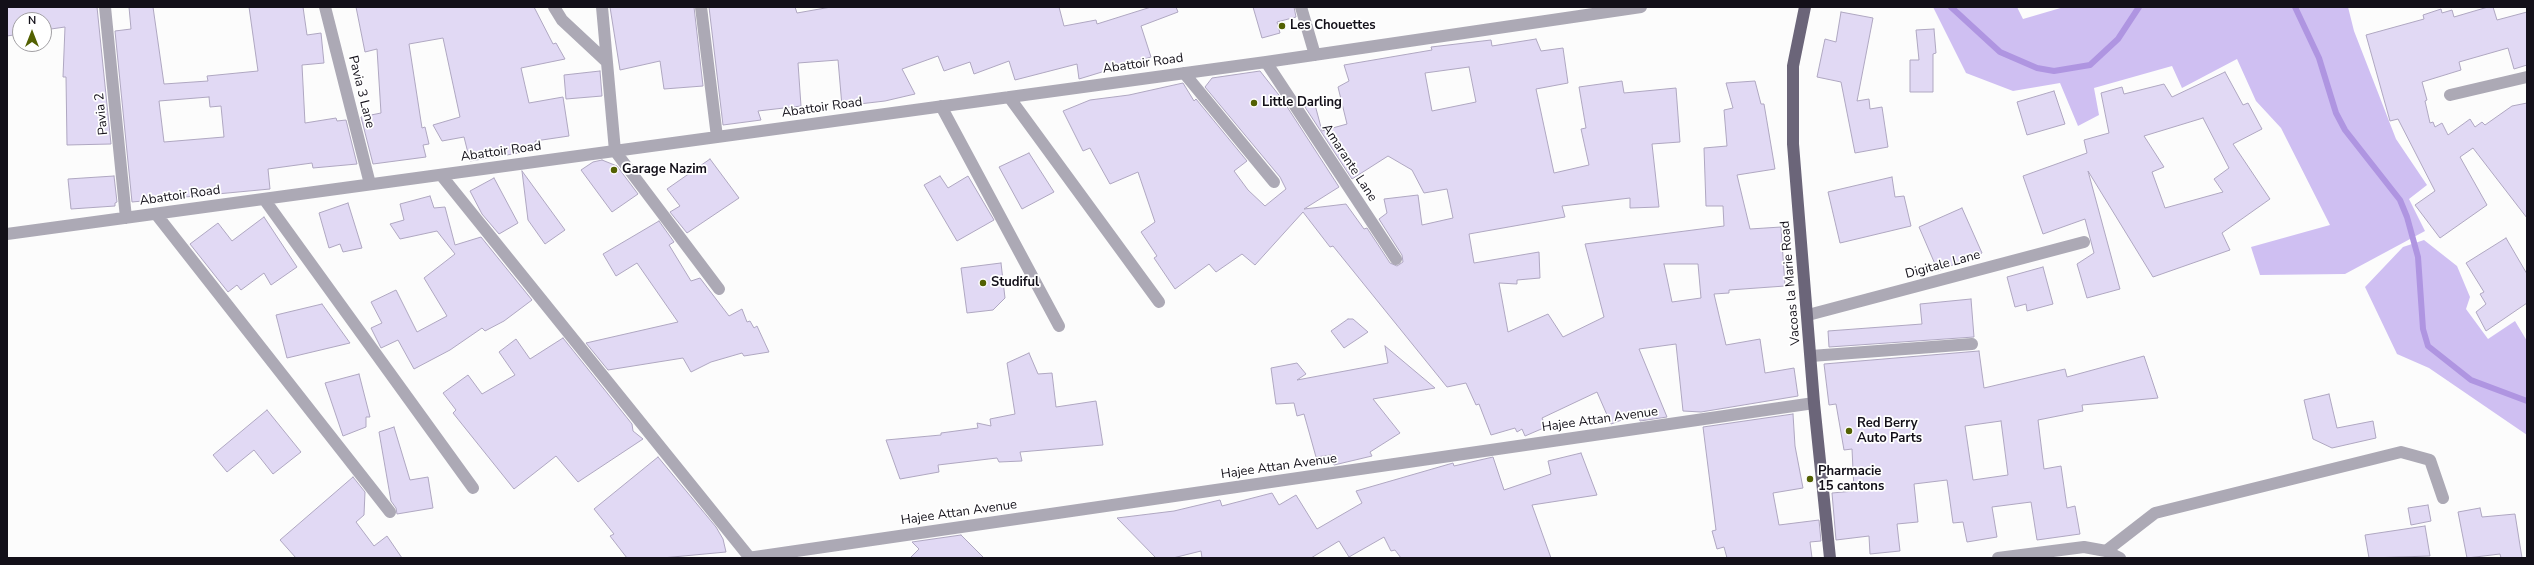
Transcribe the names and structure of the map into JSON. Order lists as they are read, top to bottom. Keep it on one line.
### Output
{"streets":{"main road":["Vacoas la Marie Road"],"street":["Abattoir Road","Pavia 3 Lane","Pavia 2","Amarante Lane","Digitale Lane","Hajee Attan Avenue"]},"crossings":[["Abattoir Road","Pavia 3 Lane"],["Abattoir Road","Pavia 2"],["Abattoir Road","Amarante Lane"],["Digitale Lane","Vacoas la Marie Road"],["Vacoas la Marie Road","Hajee Attan Avenue"]],"places":["Les Chouettes","Little Darling","Garage Nazim","Studiful","Red Berry Auto Parts","Pharmacie 15 cantons"],"north":"top"}
